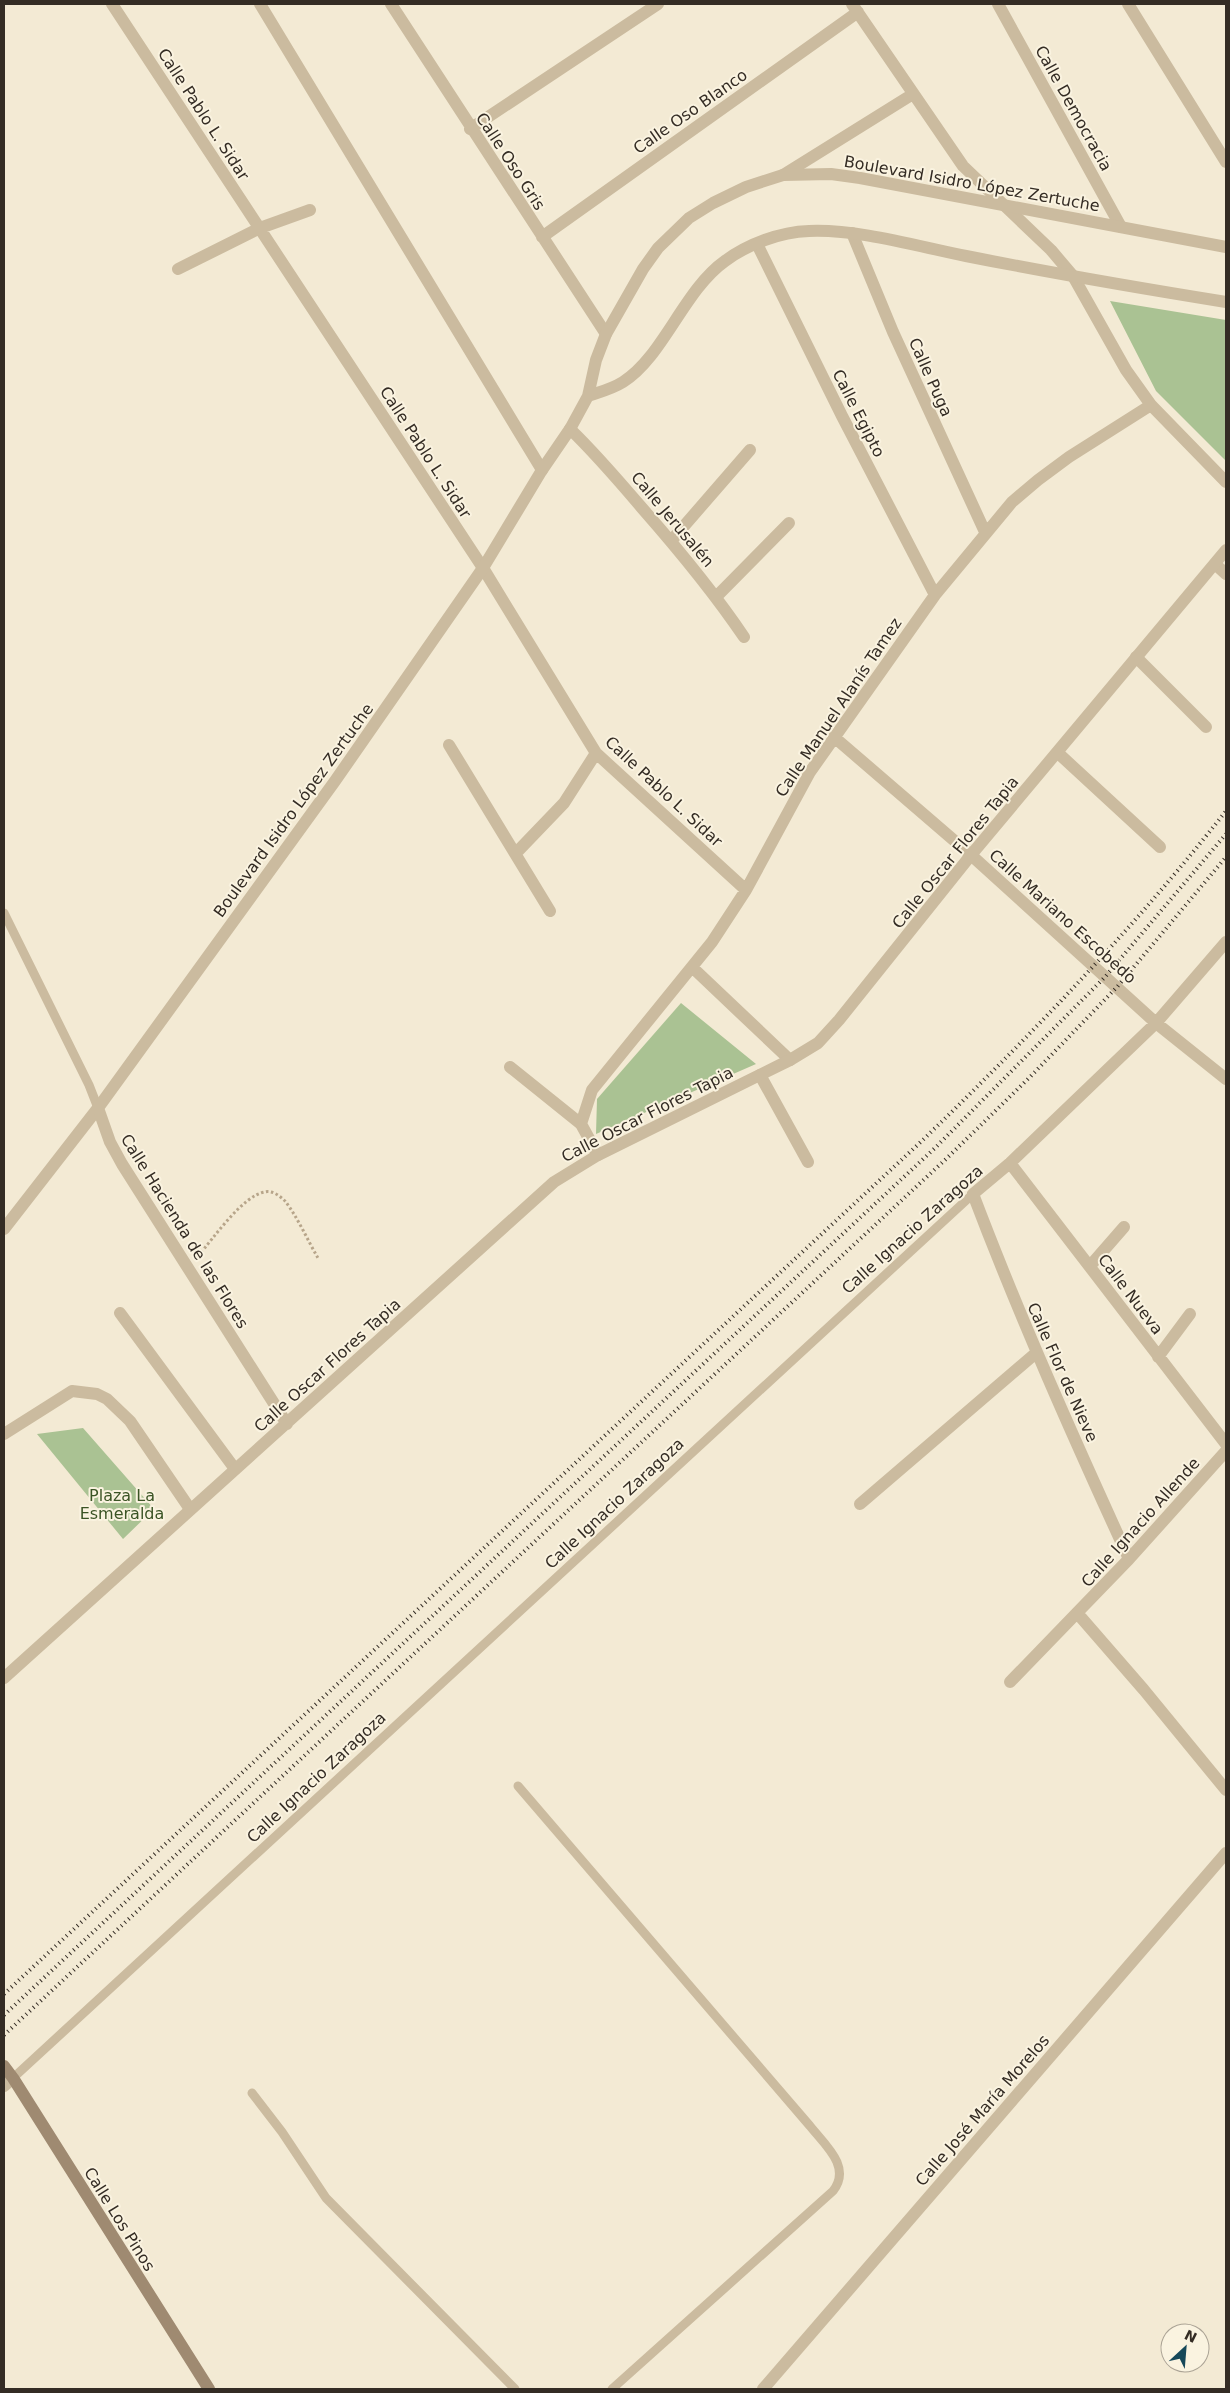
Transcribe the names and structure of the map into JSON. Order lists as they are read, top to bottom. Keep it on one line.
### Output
{"streets":{"main road":["Calle Los Pinos"],"street":["Calle Democracia","Calle Oso Blanco","Calle Pablo L. Sidar","Calle Oso Gris","Boulevard Isidro López Zertuche","Calle Puga","Calle Egipto","Calle Jerusalén","Calle Manuel Alanís Tamez","Calle Oscar Flores Tapia","Calle Mariano Escobedo","Calle Ignacio Zaragoza","Calle Hacienda de las Flores","Calle Nueva","Calle Flor de Nieve","Calle Ignacio Allende","Calle José María Morelos"]},"crossings":[["Calle Democracia","Boulevard Isidro López Zertuche"],["Calle Oso Blanco","Calle Oso Gris"],["Calle Pablo L. Sidar","Boulevard Isidro López Zertuche"],["Calle Pablo L. Sidar","Calle Manuel Alanís Tamez"],["Calle Oso Gris","Boulevard Isidro López Zertuche"],["Boulevard Isidro López Zertuche","Calle Jerusalén"],["Boulevard Isidro López Zertuche","Calle Hacienda de las Flores"],["Calle Puga","Calle Manuel Alanís Tamez"],["Calle Egipto","Calle Manuel Alanís Tamez"],["Calle Manuel Alanís Tamez","Calle Mariano Escobedo"],["Calle Oscar Flores Tapia","Calle Mariano Escobedo"],["Calle Oscar Flores Tapia","Calle Hacienda de las Flores"],["Calle Mariano Escobedo","Calle Ignacio Zaragoza"],["Calle Ignacio Zaragoza","Calle Nueva"],["Calle Ignacio Zaragoza","Calle Flor de Nieve"],["Calle Ignacio Zaragoza","Calle Los Pinos"],["Calle Flor de Nieve","Calle Ignacio Allende"]],"parks":["Plaza La Esmeralda"],"north":"top right"}
